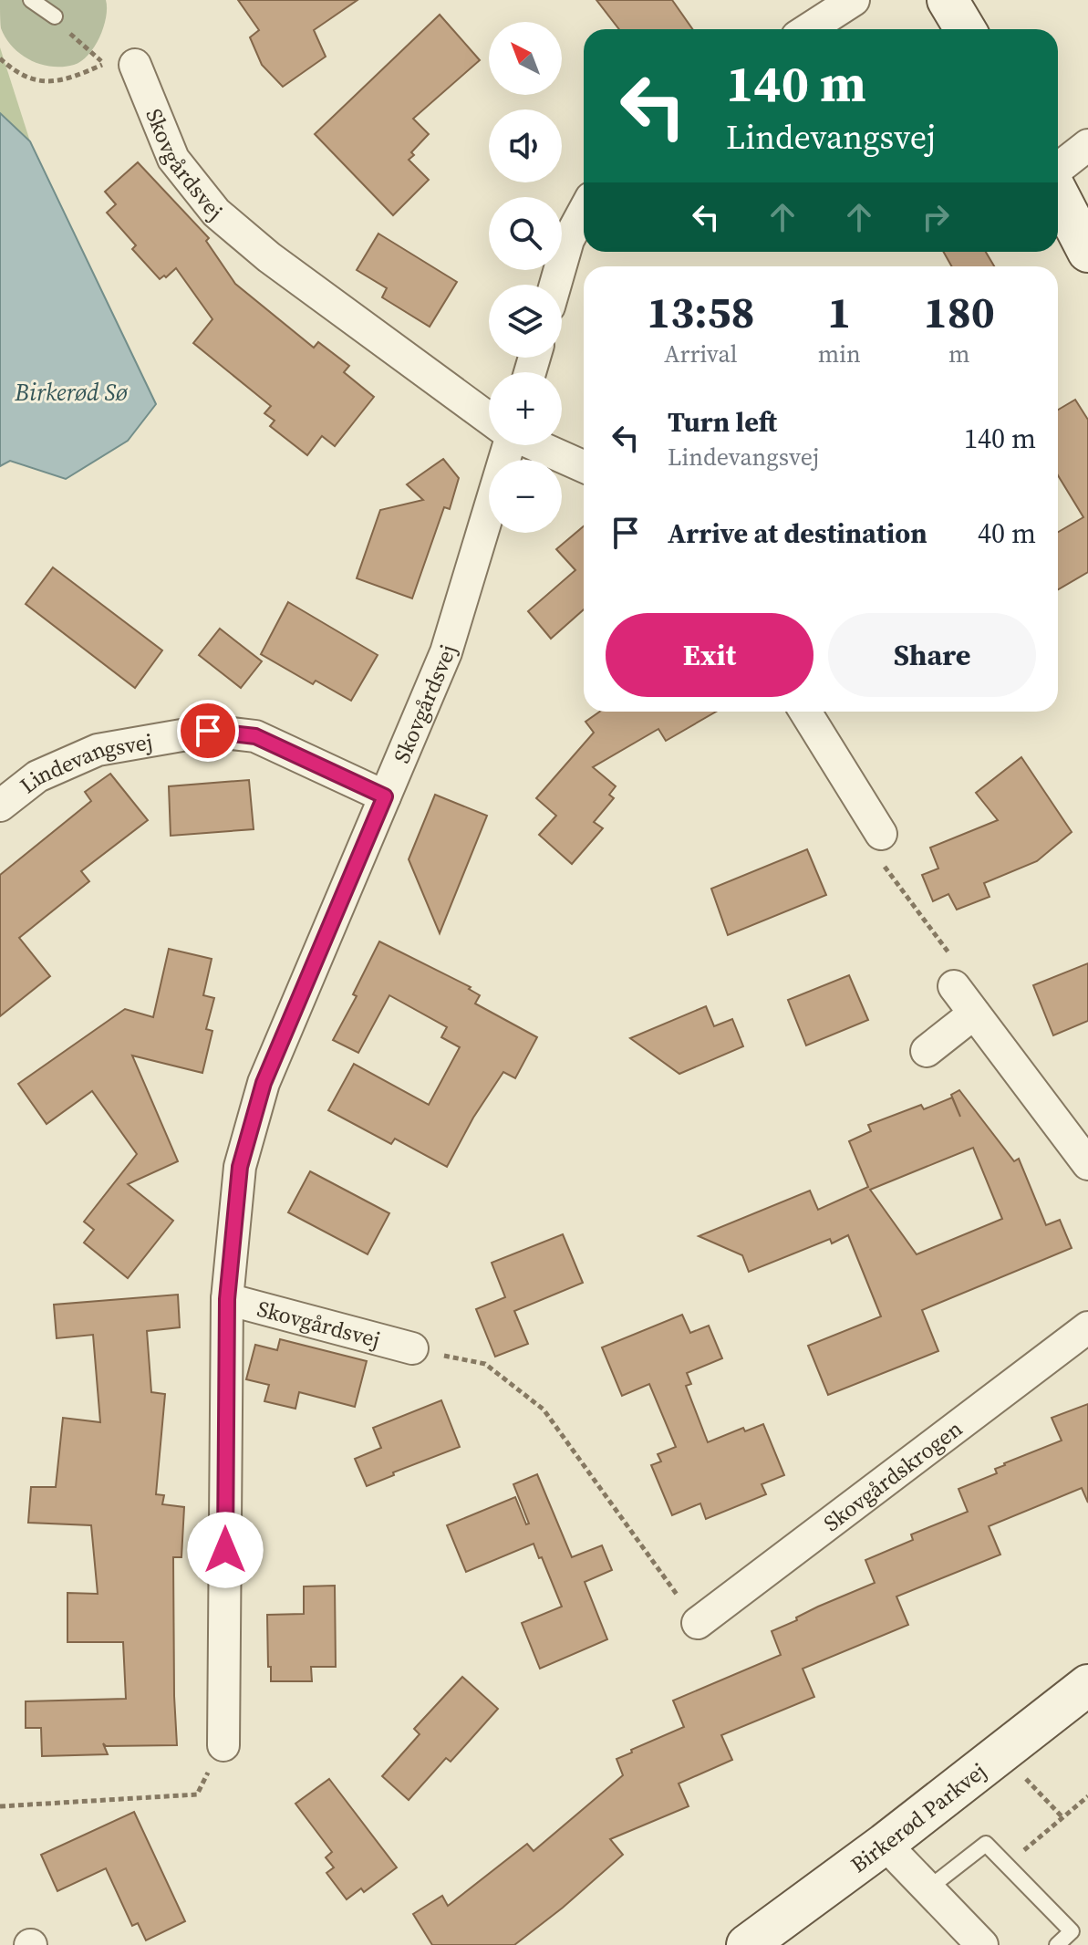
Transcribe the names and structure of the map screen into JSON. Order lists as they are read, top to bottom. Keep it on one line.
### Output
{"streets":{"street":["Skovgårdsvej","Lindevangsvej","Skovgårdskrogen","Birkerød Parkvej"]},"crossings":[["Skovgårdsvej","Lindevangsvej"]],"water":["Birkerød Sø"],"north":"top left","page":{"map_buttons":["+","−"],"turn":["140 m","Lindevangsvej"],"eta":["13:58","Arrival","1","min","180","m"],"list":[{"name":"Turn left","note":"Lindevangsvej","value":"140 m"},{"name":"Arrive at destination","value":"40 m"}],"buttons":["Exit","Share"]}}
